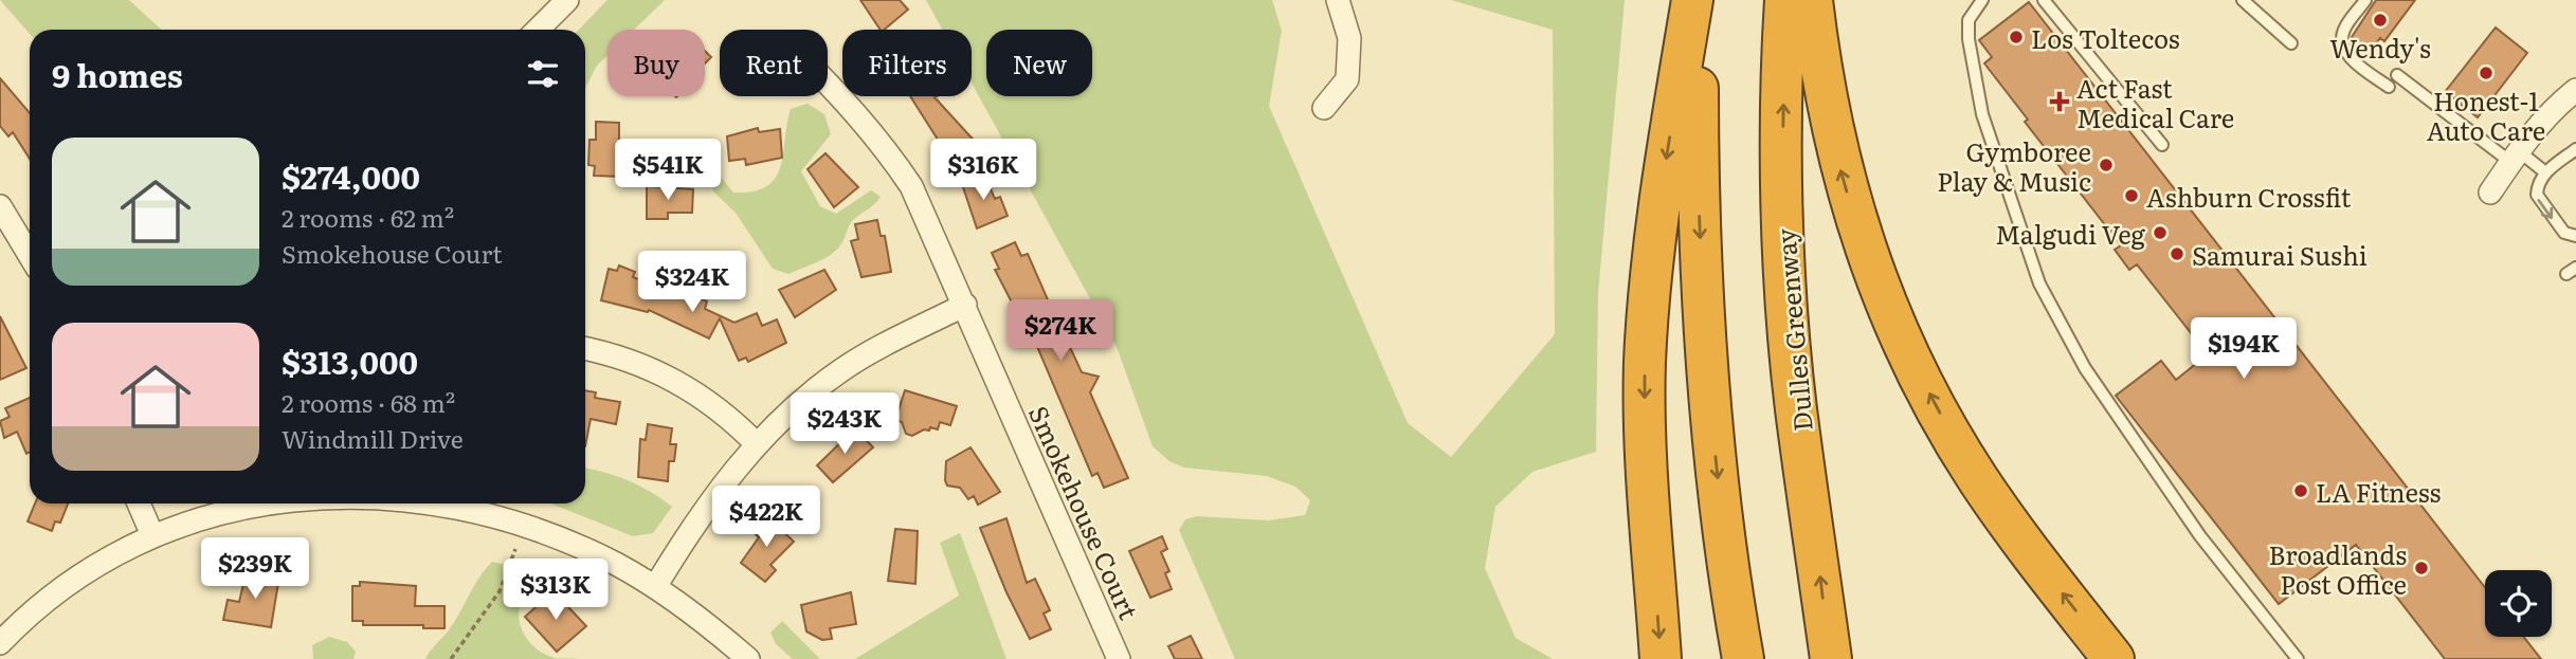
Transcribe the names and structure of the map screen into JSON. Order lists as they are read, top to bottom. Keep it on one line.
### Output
{"streets":{"highway":["Dulles Greenway"],"street":["Smokehouse Court"]},"places":{"other":["Wendy's","Los Toltecos","Honest-1 Auto Care","Gymboree Play & Music","Ashburn Crossfit","Malgudi Veg","Samurai Sushi","LA Fitness","Broadlands Post Office"],"health":["Act Fast Medical Care"]},"page":{"chip":["Buy","Rent","Filters","New"],"heading":"9 homes","list":[{"name":"$274,000","note":"2 rooms · 62 m² · Smokehouse Court"},{"name":"$313,000","note":"2 rooms · 68 m² · Windmill Drive"}],"price":["$541K","$316K","$324K","$274K","$194K","$243K","$422K","$239K","$313K"]}}
